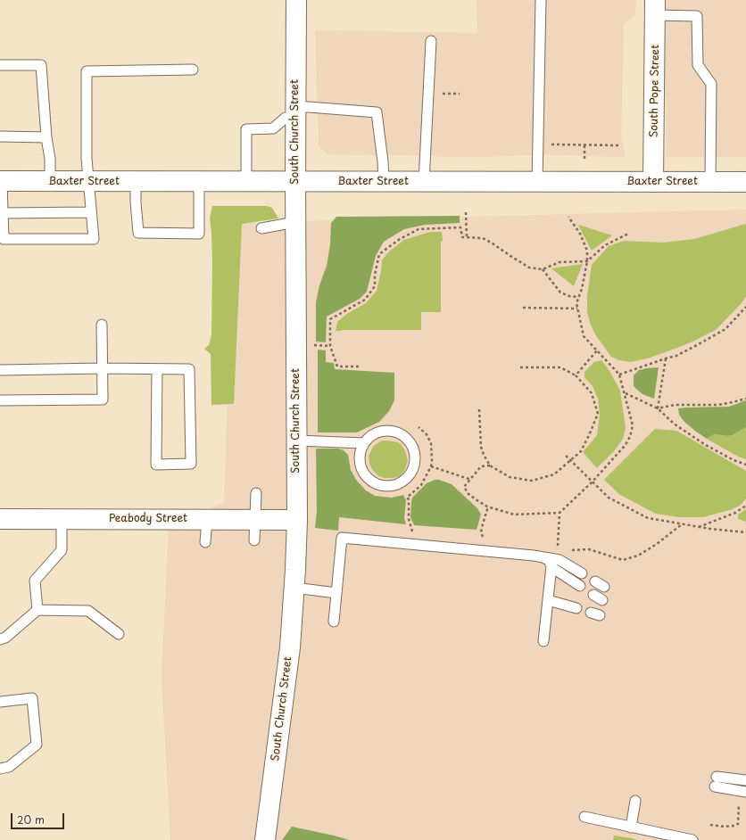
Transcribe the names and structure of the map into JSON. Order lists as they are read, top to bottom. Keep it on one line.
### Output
{"streets":{"street":["South Pope Street","South Church Street","Baxter Street","Peabody Street"]},"crossings":[["South Pope Street","Baxter Street"],["South Church Street","Baxter Street"],["South Church Street","Peabody Street"]],"scale_bar":"20 m"}
